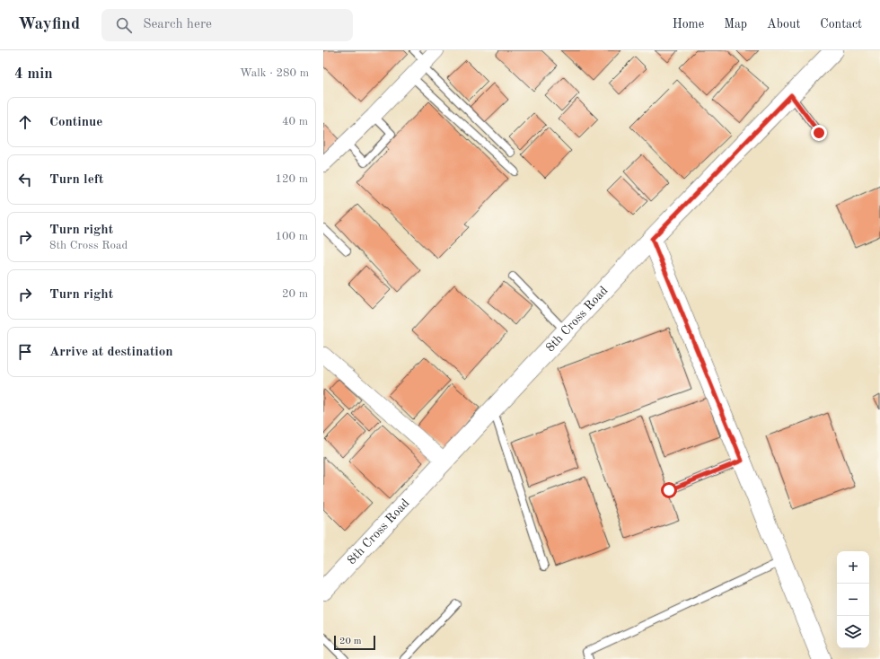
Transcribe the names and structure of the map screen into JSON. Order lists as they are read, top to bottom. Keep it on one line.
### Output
{"streets":{"street":["8th Cross Road"]},"scale_bar":"20 m","page":{"header":"Wayfind","search":"Search here","nav":["Home","Map","About","Contact"],"heading":["4 min","Walk · 280 m"],"list":[["Continue","40 m"],["Turn left","120 m"],["Turn right","8th Cross Road","100 m"],["Turn right","20 m"],"Arrive at destination"],"map_buttons":["+","−"],"scale":"20 m"}}
